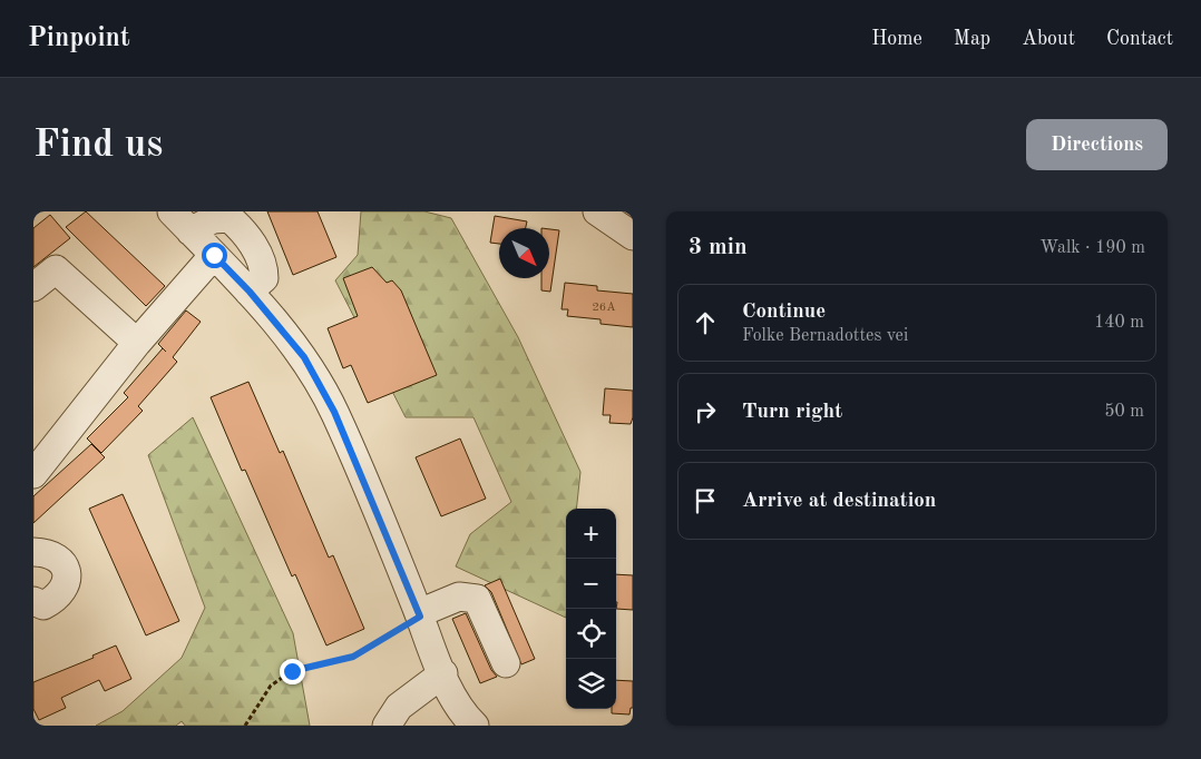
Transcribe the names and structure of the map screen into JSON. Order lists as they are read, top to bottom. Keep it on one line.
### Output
{"house_numbers":["26A"],"north":"bottom right","page":{"header":"Pinpoint","nav":["Home","Map","About","Contact"],"buttons":"Directions","title":"Find us","heading":["3 min","Walk · 190 m"],"list":[["Continue","Folke Bernadottes vei","140 m"],["Turn right","50 m"],"Arrive at destination"],"map_buttons":["+","−"]}}
